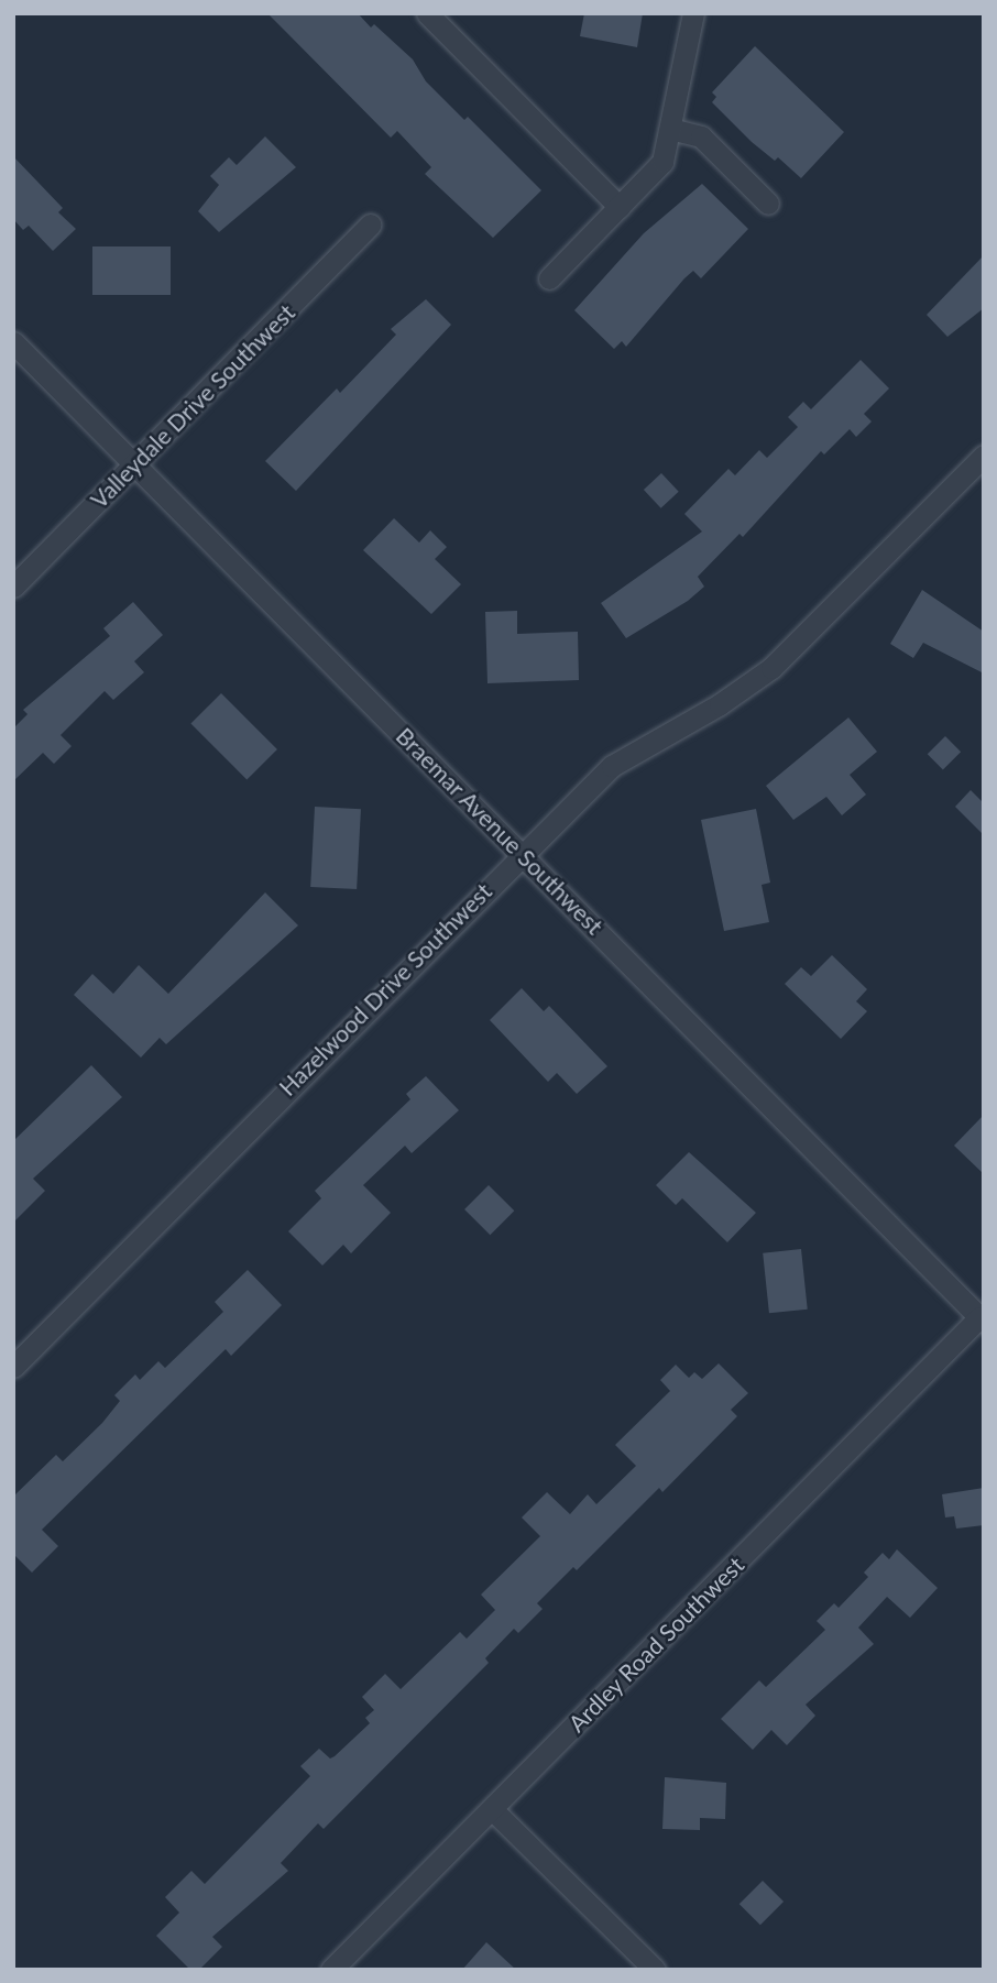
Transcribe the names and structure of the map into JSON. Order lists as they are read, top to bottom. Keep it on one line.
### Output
{"streets":{"street":["Valleydale Drive Southwest","Braemar Avenue Southwest","Hazelwood Drive Southwest","Ardley Road Southwest"]},"crossings":[["Valleydale Drive Southwest","Braemar Avenue Southwest"],["Braemar Avenue Southwest","Hazelwood Drive Southwest"],["Braemar Avenue Southwest","Ardley Road Southwest"]]}
